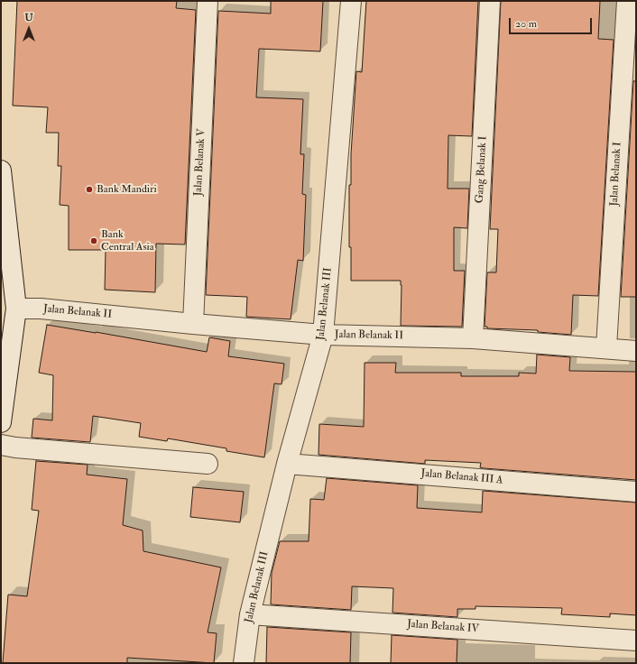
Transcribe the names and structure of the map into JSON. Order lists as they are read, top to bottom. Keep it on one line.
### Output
{"streets":{"street":["Jalan Belanak V","Gang Belanak I","Jalan Belanak I","Jalan Belanak III","Jalan Belanak II","Jalan Belanak III A","Jalan Belanak IV"]},"crossings":[["Jalan Belanak V","Jalan Belanak II"],["Gang Belanak I","Jalan Belanak II"],["Jalan Belanak I","Jalan Belanak II"],["Jalan Belanak III","Jalan Belanak II"],["Jalan Belanak III","Jalan Belanak III A"],["Jalan Belanak III","Jalan Belanak IV"]],"places":["Bank Mandiri","Bank Central Asia"],"scale_bar":"20 m","north":"top"}
